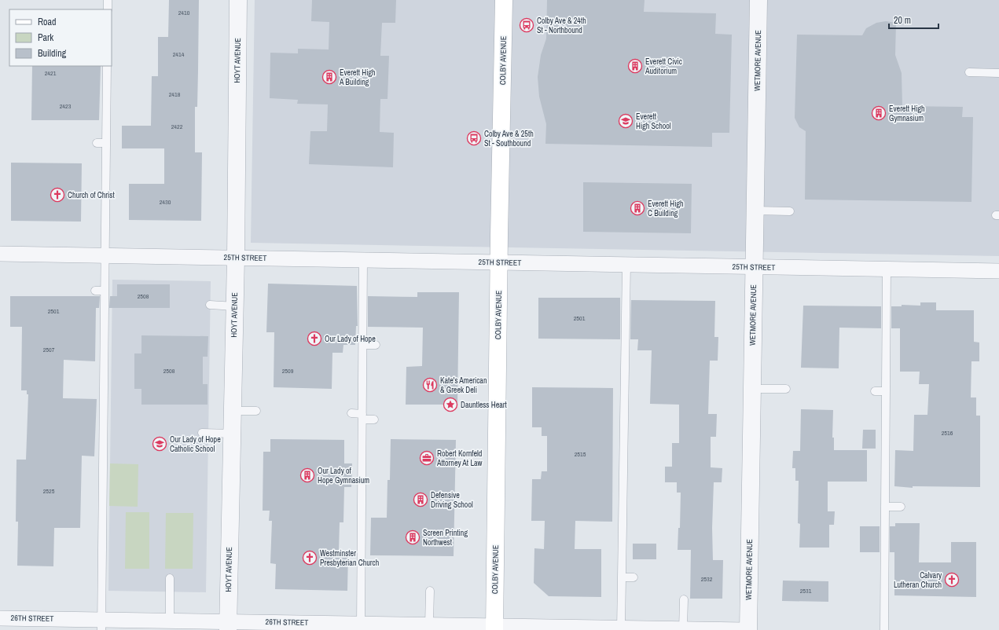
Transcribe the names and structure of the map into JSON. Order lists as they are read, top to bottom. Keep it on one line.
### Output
{"streets":{"main road":["COLBY AVENUE"],"street":["HOYT AVENUE","WETMORE AVENUE","25TH STREET","26TH STREET"]},"crossings":[["HOYT AVENUE","25TH STREET"],["HOYT AVENUE","26TH STREET"],["COLBY AVENUE","25TH STREET"],["COLBY AVENUE","26TH STREET"],["WETMORE AVENUE","25TH STREET"]],"places":{"bus stop":["Colby Ave & 24th St - Northbound","Colby Ave & 25th St - Southbound"],"building":["Everett Civic Auditorium","Everett High A Building","Everett High Gymnasium","Everett High C Building","Our Lady of Hope Gymnasium","Defensive Driving School","Screen Printing Northwest"],"school or university":["Everett High School","Our Lady of Hope Catholic School"],"church":["Church of Christ","Our Lady of Hope","Westminster Presbyterian Church","Calvary Lutheran Church"],"restaurant":["Kate's American & Greek Deli"],"place":["Dauntless Heart"],"office":["Robert Kornfeld Attorney At Law"]},"house_numbers":["2410","2414","2421","2418","2423","2422","2430","2508","2501","2501","2507","2508","2509","2516","2515","2525","2532","2531"],"legend":["Road","Park","Building"],"scale_bar":"20 m"}
